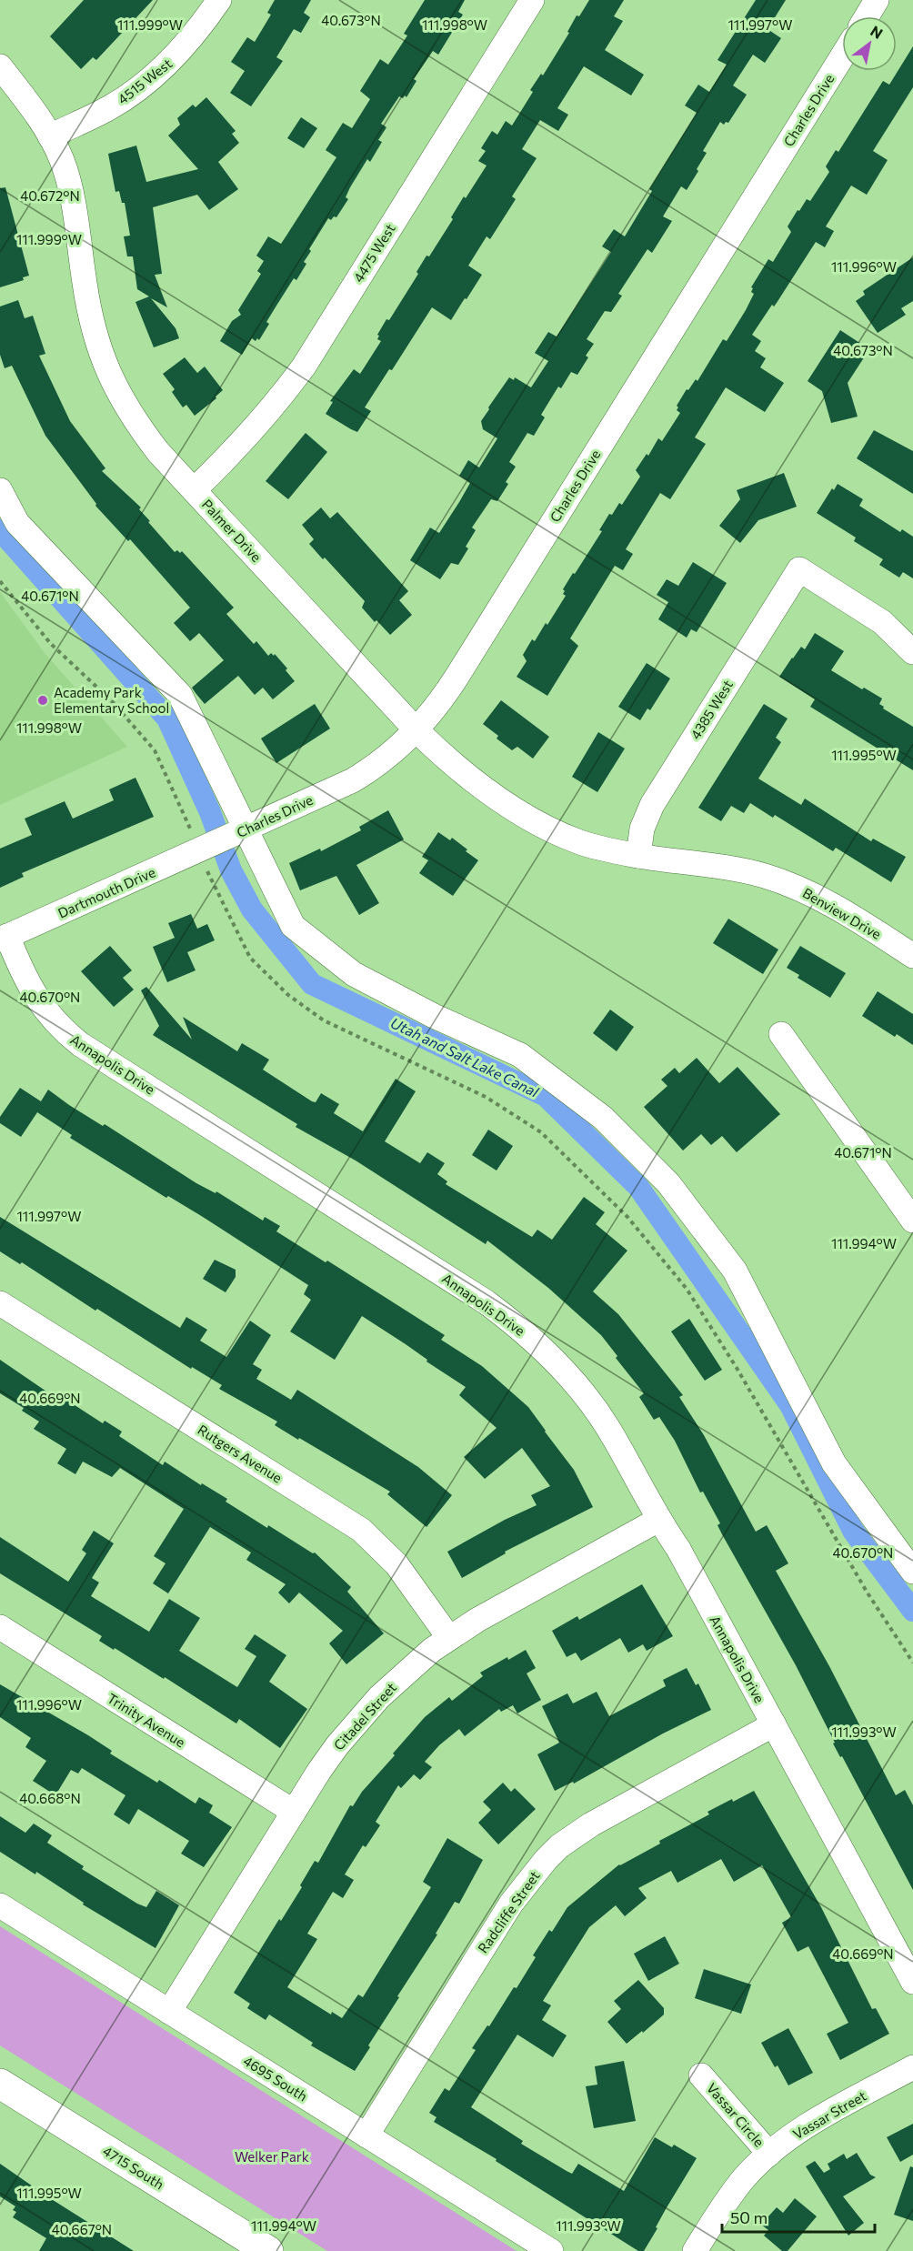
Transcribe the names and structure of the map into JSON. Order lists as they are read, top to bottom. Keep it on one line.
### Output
{"streets":{"main road":["4715 South"],"street":["4515 West","Charles Drive","4475 West","Palmer Drive","4385 West","Dartmouth Drive","Benview Drive","Annapolis Drive","Rutgers Avenue","Citadel Street","Trinity Avenue","Radcliffe Street","4695 South","Vassar Circle","Vassar Street"]},"crossings":[["4515 West","Palmer Drive"],["Charles Drive","Palmer Drive"],["Charles Drive","Dartmouth Drive"],["4475 West","Palmer Drive"],["Palmer Drive","4385 West"],["Palmer Drive","Benview Drive"],["4385 West","Benview Drive"],["Dartmouth Drive","Annapolis Drive"],["Annapolis Drive","Citadel Street"],["Annapolis Drive","Radcliffe Street"],["Rutgers Avenue","Citadel Street"],["Citadel Street","Trinity Avenue"],["Citadel Street","4695 South"],["Radcliffe Street","4695 South"],["Vassar Circle","Vassar Street"]],"water":["Utah and Salt Lake Canal"],"parks":["Welker Park"],"places":["Academy Park Elementary School"],"scale_bar":"50 m","north":"top right","coordinates":["40.673°N","111.999°W","111.998°W","111.997°W","40.672°N","111.996°W","40.671°N","111.995°W","40.670°N","111.994°W","40.669°N","111.993°W","40.668°N","40.667°N"]}
